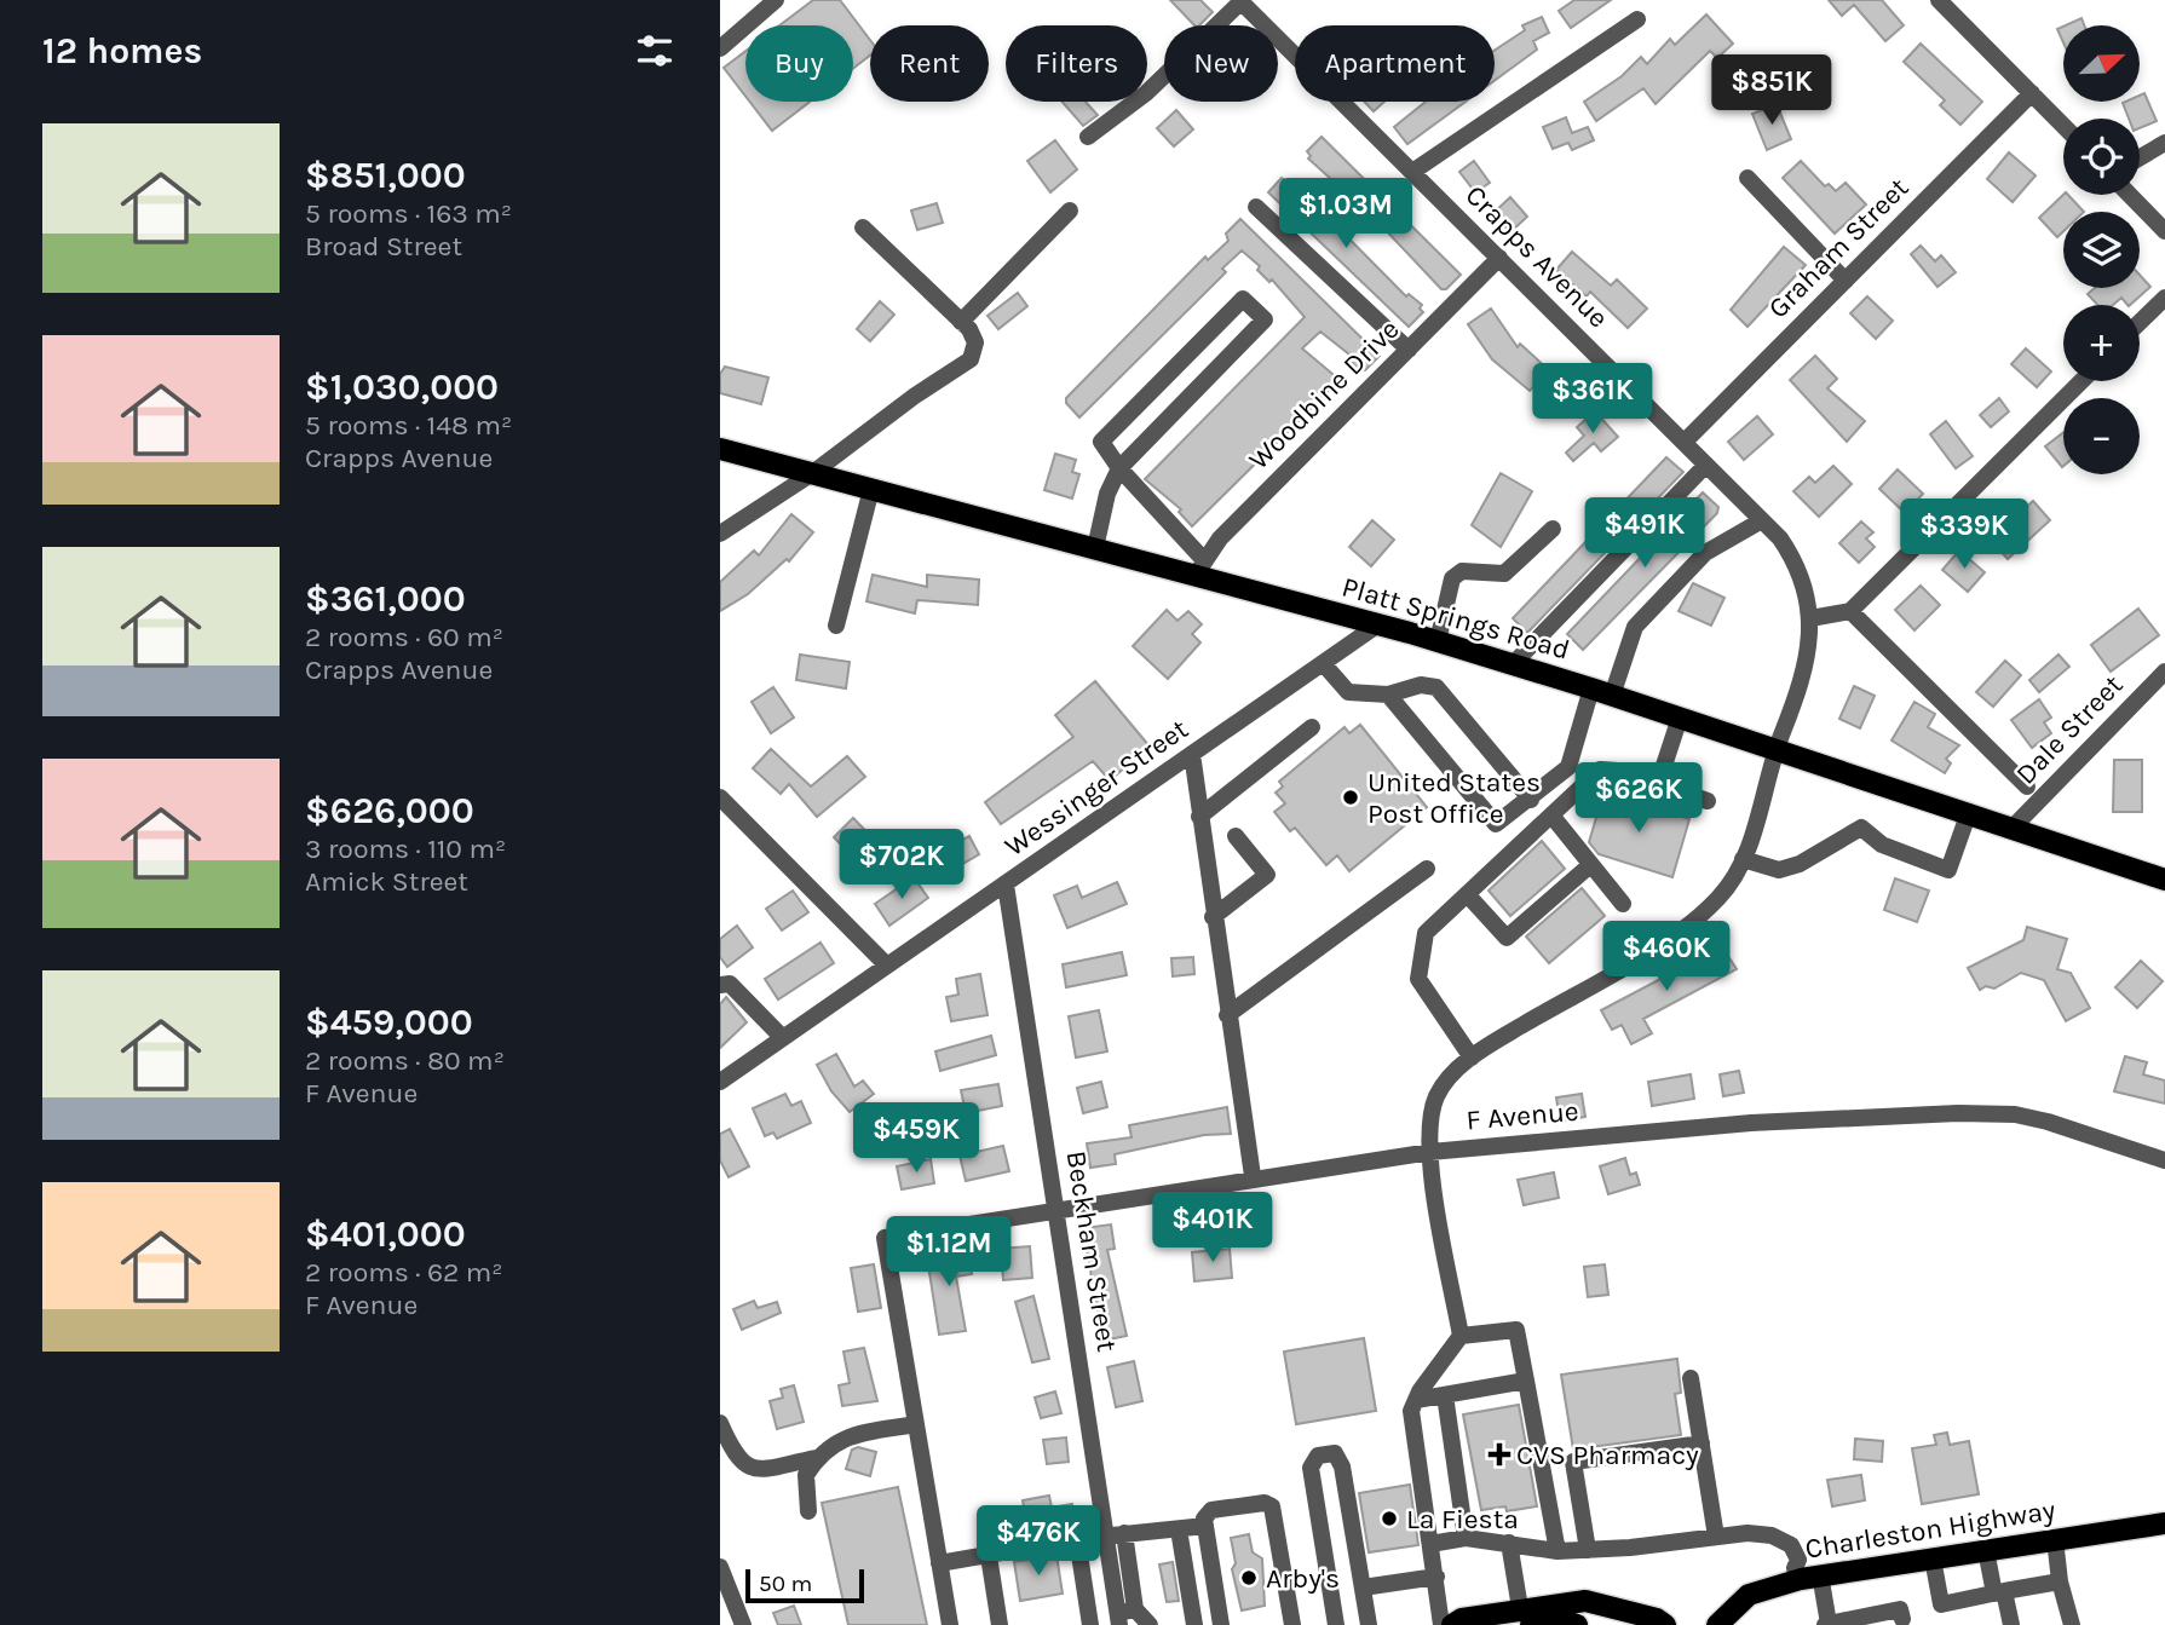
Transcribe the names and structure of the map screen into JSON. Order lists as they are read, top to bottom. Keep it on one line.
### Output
{"streets":{"main road":["Platt Springs Road","Charleston Highway"],"street":["Graham Street","Crapps Avenue","Woodbine Drive","Dale Street","Wessinger Street","F Avenue","Beckham Street"]},"crossings":[["Graham Street","Crapps Avenue"],["Crapps Avenue","Woodbine Drive"],["Crapps Avenue","Platt Springs Road"],["Crapps Avenue","F Avenue"],["Woodbine Drive","Platt Springs Road"],["Platt Springs Road","Dale Street"],["Platt Springs Road","Wessinger Street"],["Wessinger Street","Beckham Street"],["F Avenue","Beckham Street"]],"places":{"other":["United States Post Office","La Fiesta","Arby's"],"health":["CVS Pharmacy"]},"scale_bar":"50 m","north":"top right","page":{"heading":"12 homes","map_buttons":["+","−"],"chip":["Buy","Rent","Filters","New","Apartment"],"price":["$851K","$1.03M","$361K","$491K","$339K","$626K","$702K","$460K","$459K","$401K","$1.12M","$476K"],"list":[{"name":"$851,000","note":"5 rooms · 163 m² · Broad Street"},{"name":"$1,030,000","note":"5 rooms · 148 m² · Crapps Avenue"},{"name":"$361,000","note":"2 rooms · 60 m² · Crapps Avenue"},{"name":"$626,000","note":"3 rooms · 110 m² · Amick Street"},{"name":"$459,000","note":"2 rooms · 80 m² · F Avenue"},{"name":"$401,000","note":"2 rooms · 62 m² · F Avenue"}],"scale":"50 m"}}
